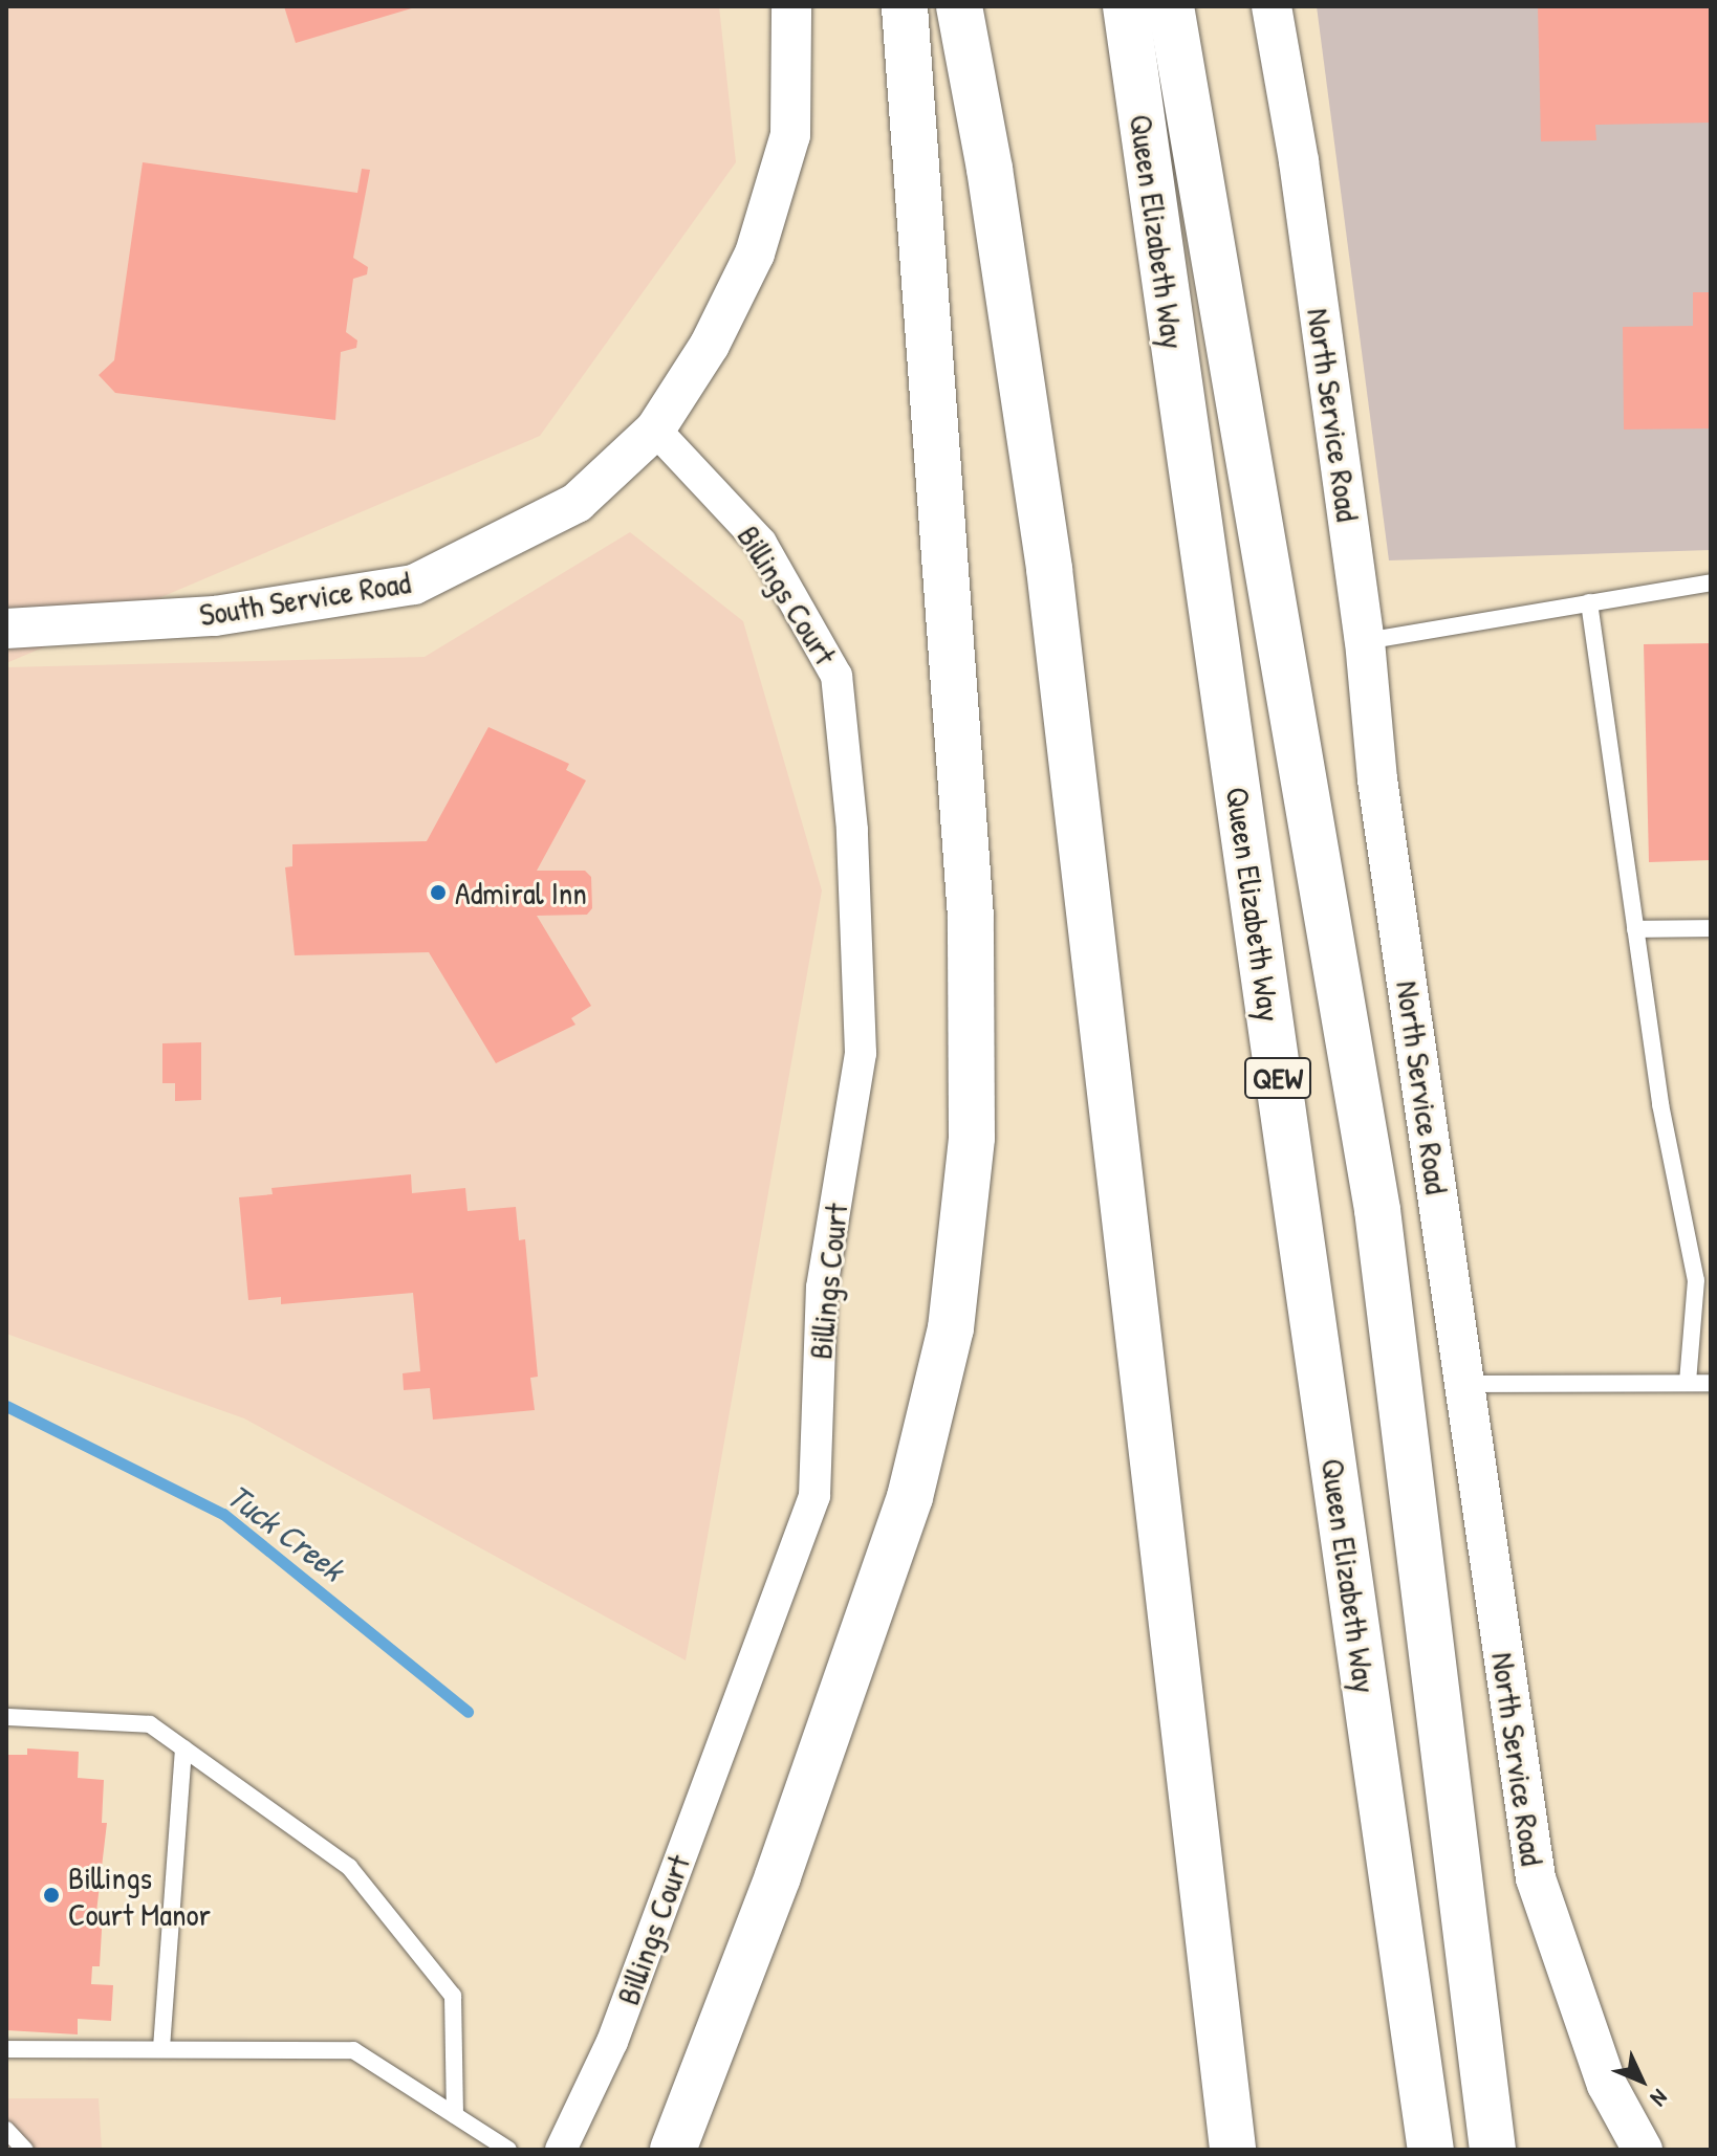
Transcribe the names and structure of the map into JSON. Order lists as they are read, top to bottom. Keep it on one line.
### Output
{"streets":{"highway":["Queen Elizabeth Way","QEW"],"street":["North Service Road","Billings Court","South Service Road"]},"crossings":[["Billings Court","South Service Road"]],"water":["Tuck Creek"],"places":["Admiral Inn","Billings Court Manor"],"north":"bottom right"}
